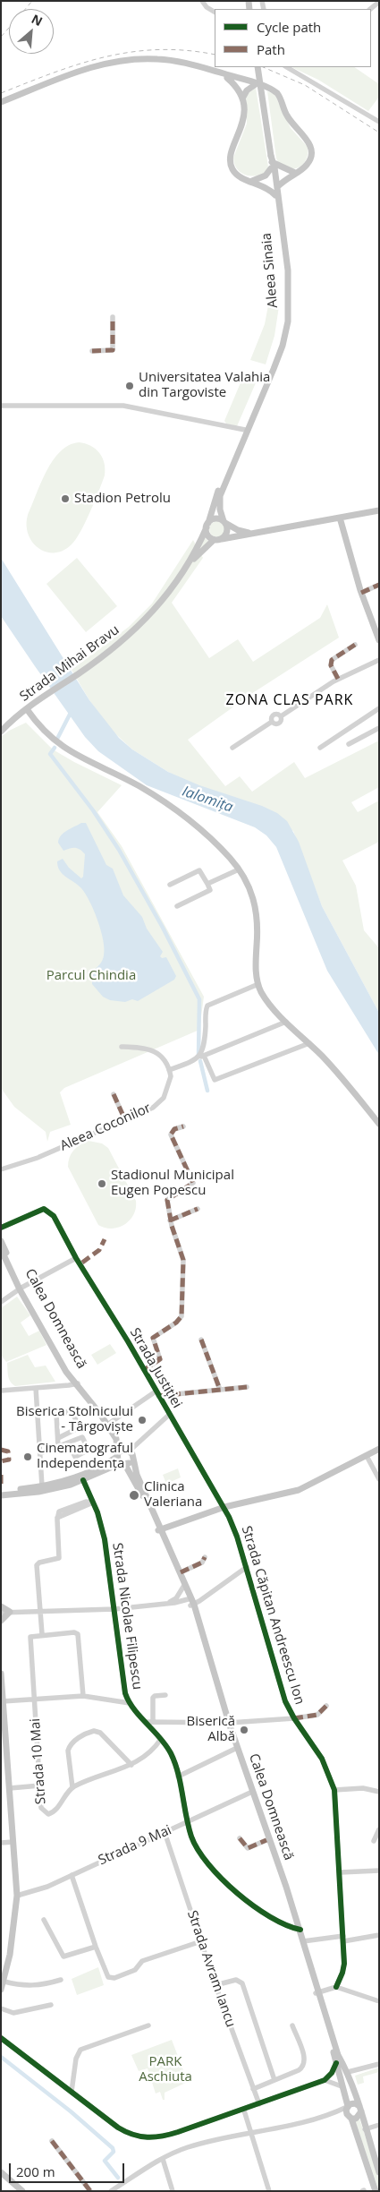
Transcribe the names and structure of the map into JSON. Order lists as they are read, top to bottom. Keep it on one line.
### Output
{"streets":{"main road":["Aleea Sinaia","Strada Mihai Bravu","Calea Domnească"],"street":["Aleea Coconilor","Strada Justiției","Strada Căpitan Andreescu Ion","Strada Nicolae Filipescu","Strada 10 Mai","Strada 9 Mai","Strada Avram Iancu"]},"crossings":[["Aleea Sinaia","Strada Mihai Bravu"],["Calea Domnească","Strada Nicolae Filipescu"],["Calea Domnească","Strada 9 Mai"],["Strada Justiției","Strada Căpitan Andreescu Ion"],["Strada Nicolae Filipescu","Strada 9 Mai"],["Strada 9 Mai","Strada Avram Iancu"]],"districts":["ZONA CLAS PARK"],"water":["Ialomița"],"parks":["Parcul Chindia","PARK Aschiuta"],"places":["Universitatea Valahia din Targoviste","Stadion Petrolu","Stadionul Municipal Eugen Popescu","Biserica Stolnicului - Târgoviște","Cinematograful Independența","Clinica Valeriana","Biserică Albă"],"legend":["Cycle path","Path"],"scale_bar":"200 m","north":"top right"}
